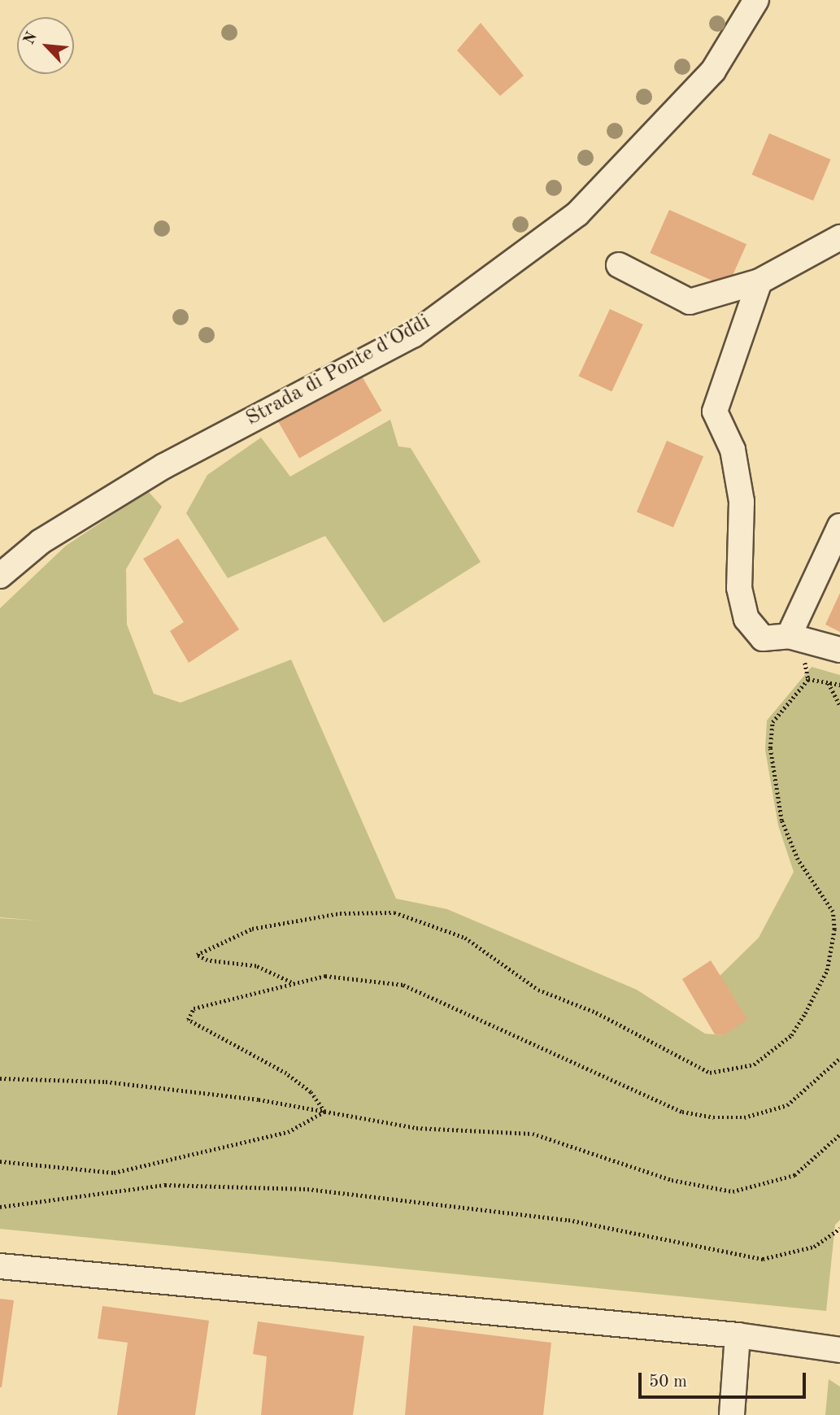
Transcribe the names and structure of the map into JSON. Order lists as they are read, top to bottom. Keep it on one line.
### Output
{"streets":{"street":["Strada di Ponte d'Oddi"]},"scale_bar":"50 m","north":"top left"}
